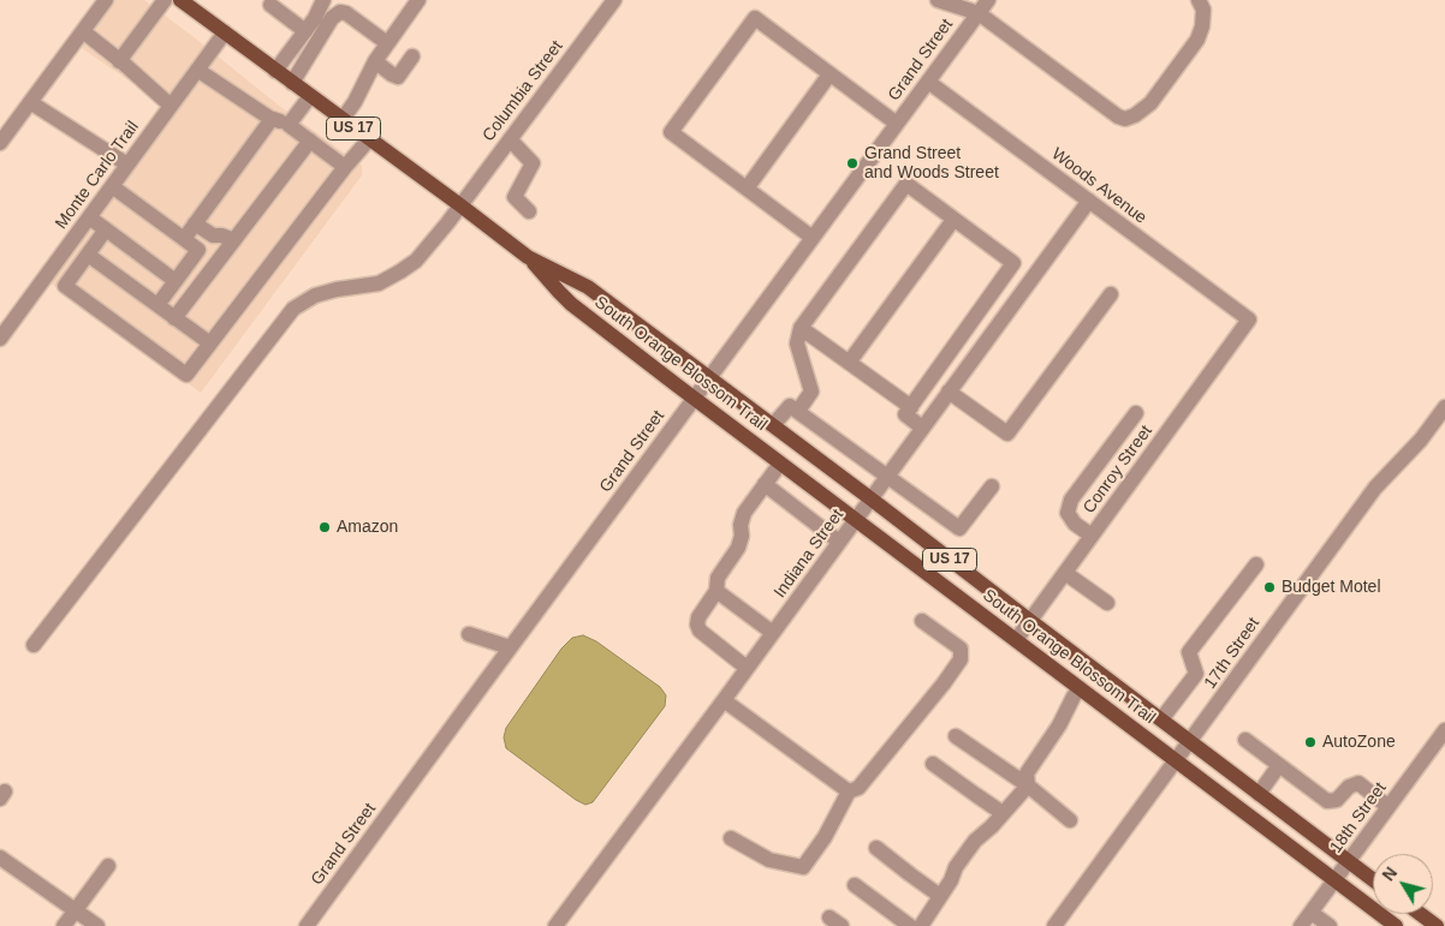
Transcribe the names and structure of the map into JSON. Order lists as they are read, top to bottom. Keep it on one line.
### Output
{"streets":{"main road":["US 17","South Orange Blossom Trail"],"street":["Grand Street","Columbia Street","Monte Carlo Trail","Woods Avenue","Conroy Street","Indiana Street","17th Street","18th Street"]},"crossings":[["Grand Street","Woods Avenue"],["Grand Street","South Orange Blossom Trail"],["Columbia Street","South Orange Blossom Trail"],["Monte Carlo Trail","South Orange Blossom Trail"],["Woods Avenue","Conroy Street"],["Woods Avenue","Indiana Street"],["South Orange Blossom Trail","Conroy Street"],["South Orange Blossom Trail","Indiana Street"],["South Orange Blossom Trail","17th Street"],["South Orange Blossom Trail","18th Street"]],"places":["Grand Street and Woods Street","Amazon","Budget Motel","AutoZone"],"north":"top left"}
